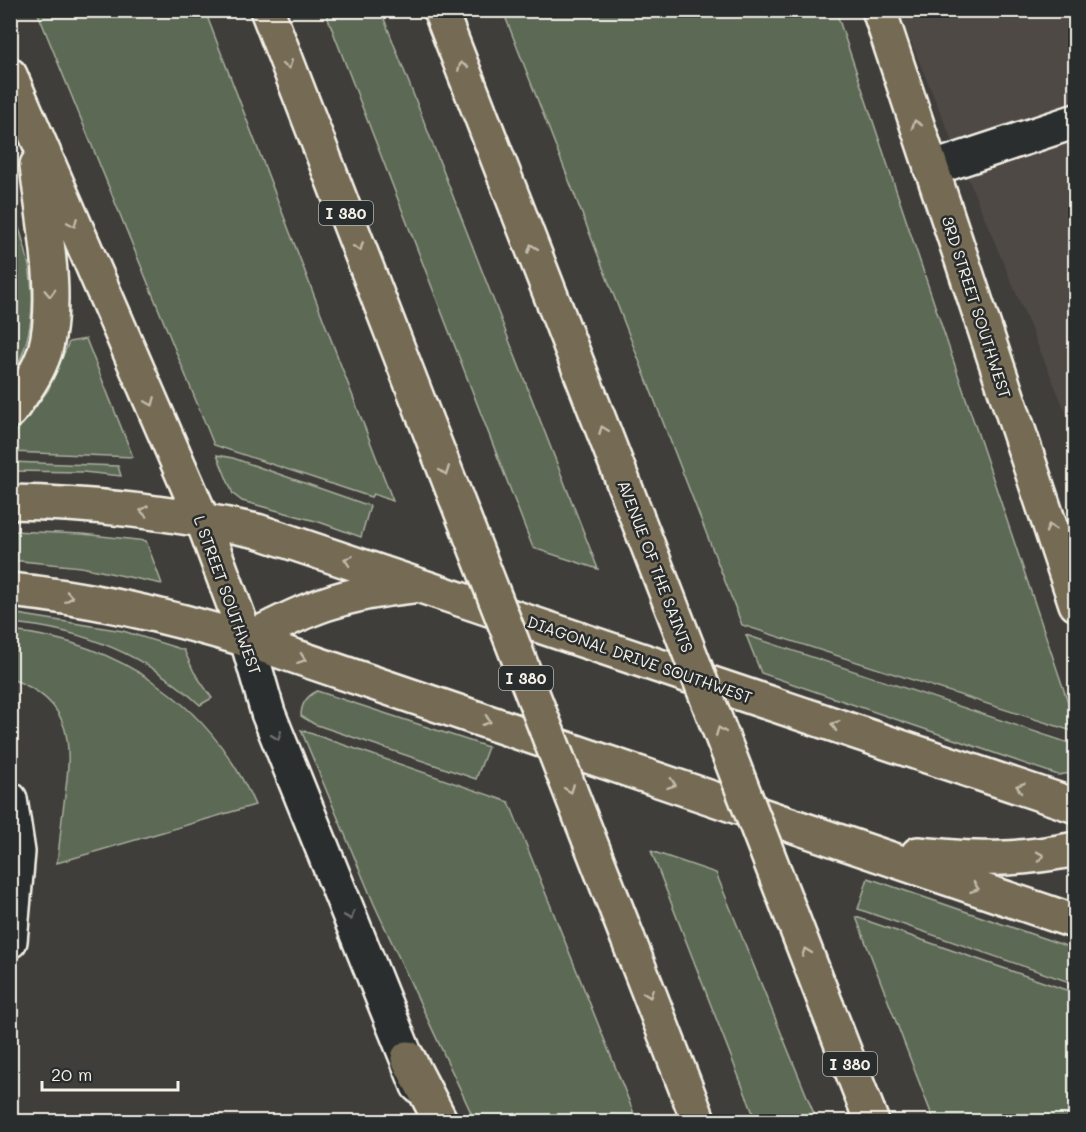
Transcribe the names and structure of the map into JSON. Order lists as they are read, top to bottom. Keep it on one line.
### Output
{"streets":{"main road":["I 380","3RD STREET SOUTHWEST","AVENUE OF THE SAINTS","L STREET SOUTHWEST","DIAGONAL DRIVE SOUTHWEST"]},"crossings":[["L STREET SOUTHWEST","DIAGONAL DRIVE SOUTHWEST"]],"one_way":["3RD STREET SOUTHWEST"],"scale_bar":"20 m"}
